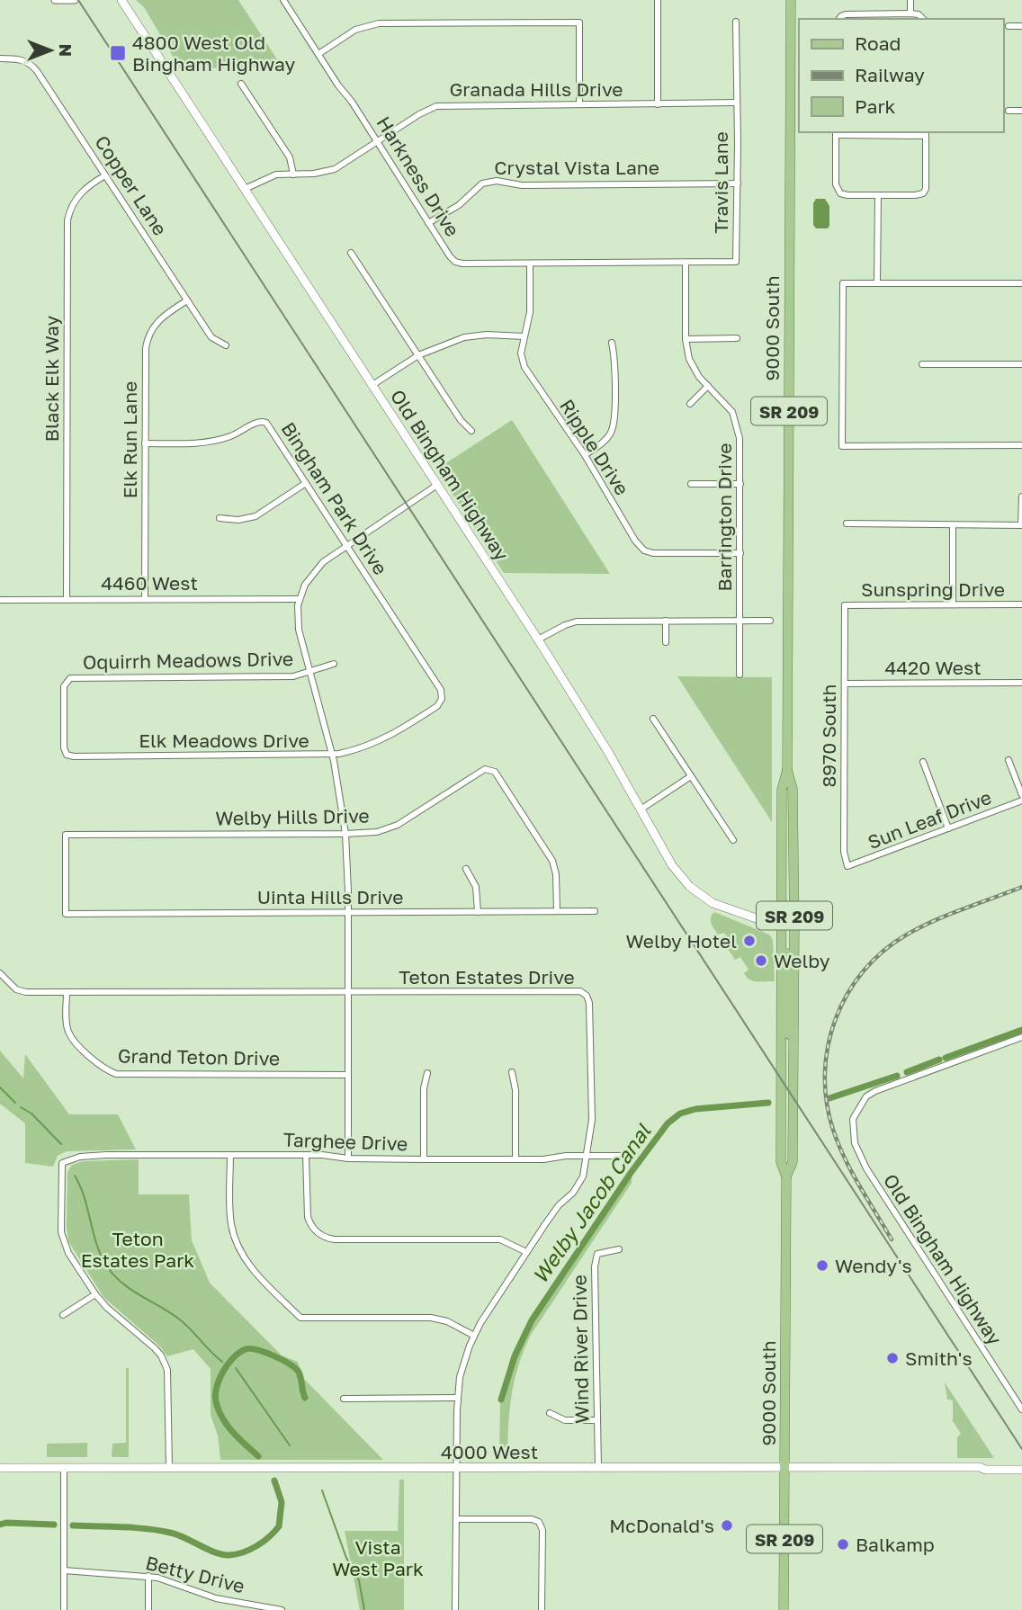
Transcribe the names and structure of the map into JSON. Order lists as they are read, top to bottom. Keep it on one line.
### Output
{"streets":{"main road":["9000 South","SR 209","Old Bingham Highway","4000 West"],"street":["Granada Hills Drive","Crystal Vista Lane","Harkness Drive","Travis Lane","Copper Lane","Black Elk Way","Elk Run Lane","Ripple Drive","Bingham Park Drive","Barrington Drive","4460 West","Sunspring Drive","Oquirrh Meadows Drive","4420 West","8970 South","Elk Meadows Drive","Welby Hills Drive","Sun Leaf Drive","Uinta Hills Drive","Teton Estates Drive","Grand Teton Drive","Targhee Drive","Wind River Drive","Betty Drive"]},"crossings":[["Granada Hills Drive","Harkness Drive"],["Granada Hills Drive","Travis Lane"],["Granada Hills Drive","Old Bingham Highway"],["Crystal Vista Lane","Harkness Drive"],["Crystal Vista Lane","Travis Lane"],["Harkness Drive","Travis Lane"],["Harkness Drive","Ripple Drive"],["Harkness Drive","Barrington Drive"],["Copper Lane","Black Elk Way"],["Copper Lane","Elk Run Lane"],["9000 South","Old Bingham Highway"],["9000 South","4000 West"],["Black Elk Way","4460 West"],["Elk Run Lane","Bingham Park Drive"],["Elk Run Lane","4460 West"],["Ripple Drive","Barrington Drive"],["Bingham Park Drive","Elk Meadows Drive"],["Sunspring Drive","8970 South"],["Oquirrh Meadows Drive","Elk Meadows Drive"],["4420 West","8970 South"],["8970 South","Sun Leaf Drive"],["Welby Hills Drive","Uinta Hills Drive"],["Teton Estates Drive","Grand Teton Drive"],["Teton Estates Drive","Targhee Drive"],["Teton Estates Drive","4000 West"],["Wind River Drive","4000 West"]],"water":["Welby Jacob Canal"],"parks":["Teton Estates Park","Vista West Park"],"places":{"transit":["4800 West Old Bingham Highway"],"other":["Welby Hotel","Welby","Wendy's","Smith's","McDonald's","Balkamp"]},"legend":["Road","Railway","Park"],"north":"right"}
